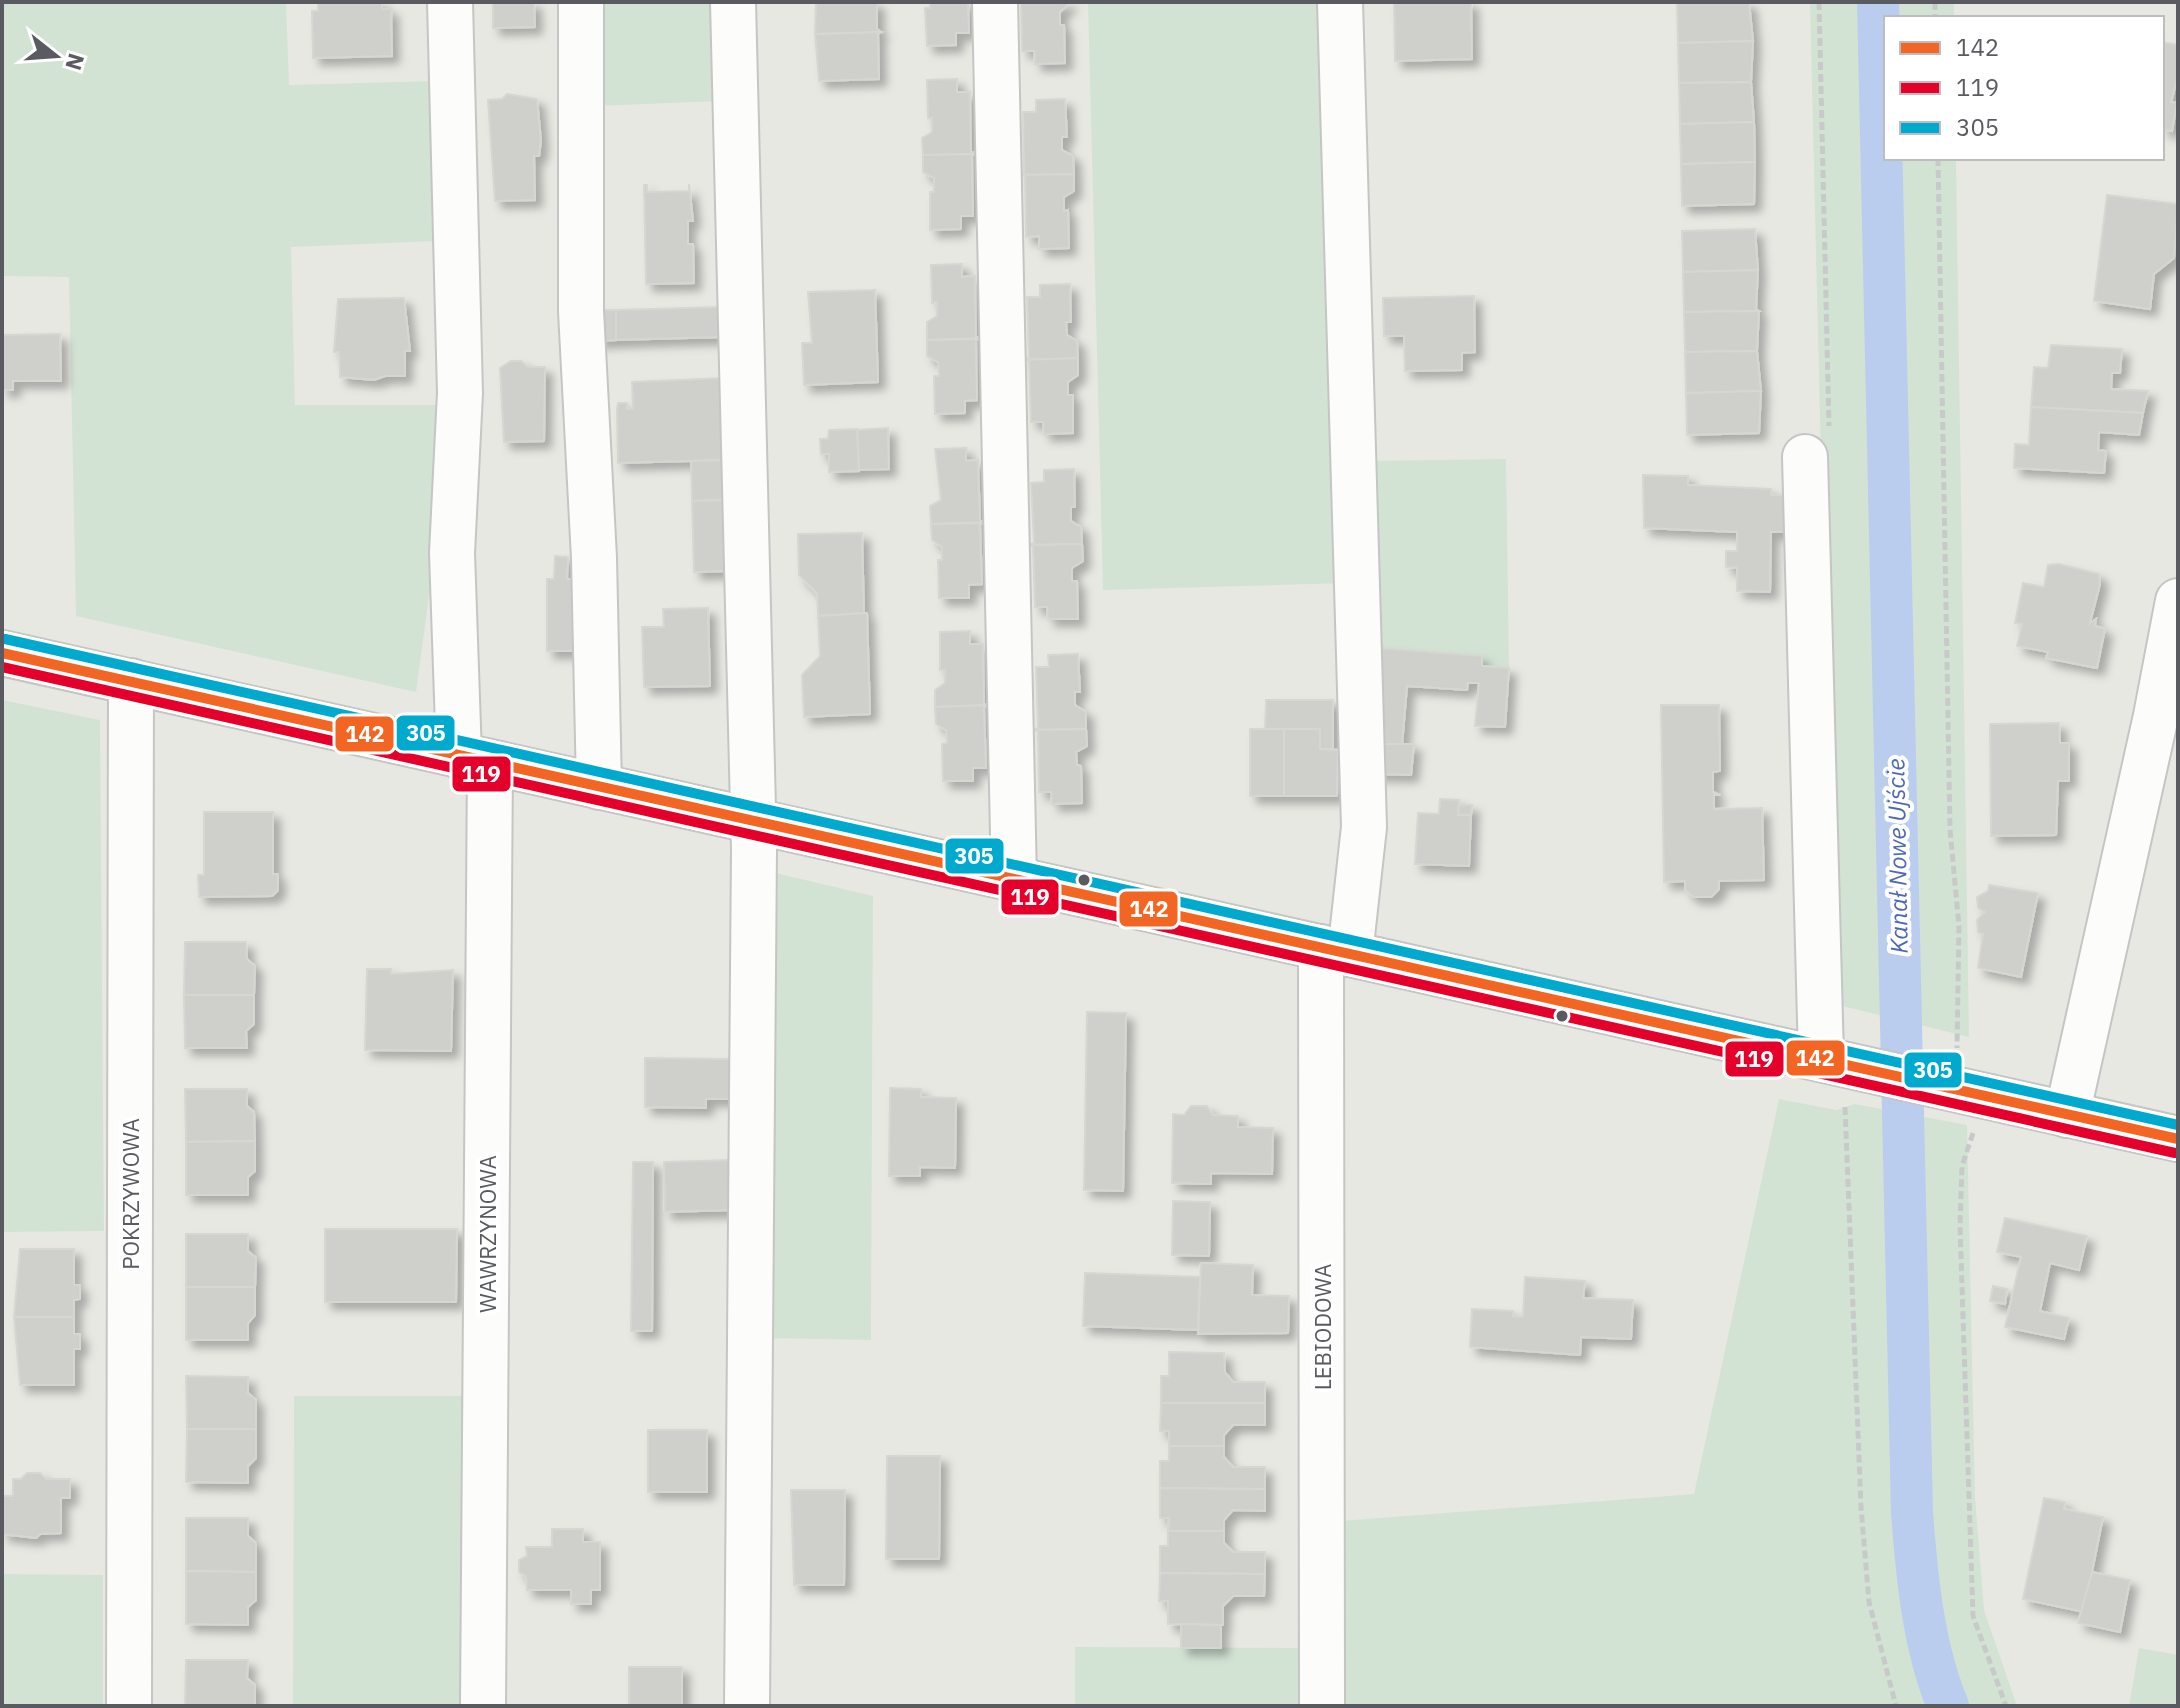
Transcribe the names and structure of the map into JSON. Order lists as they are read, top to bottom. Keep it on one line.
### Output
{"streets":{"street":["POKRZYWOWA","WAWRZYNOWA","LEBIODOWA"]},"water":["Kanał Nowe Ujście"],"lines":["transit line 305","transit line 142","transit line 119"],"legend":["142","119","305"],"north":"right"}
